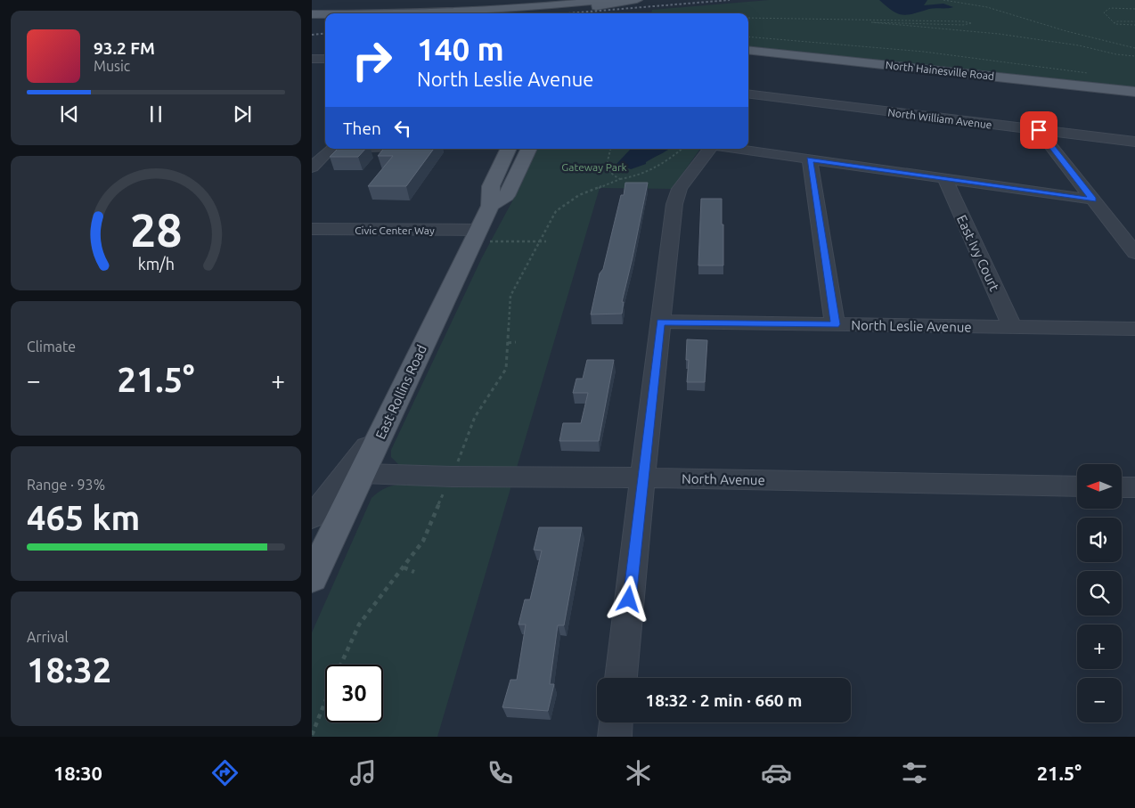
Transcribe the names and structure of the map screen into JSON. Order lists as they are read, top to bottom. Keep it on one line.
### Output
{"streets":{"main road":["North Hainesville Road","East Rollins Road"],"street":["North William Avenue","Civic Center Way","East Ivy Court","North Leslie Avenue","North Avenue"]},"crossings":[["Civic Center Way","East Rollins Road"],["East Ivy Court","North Leslie Avenue"],["East Rollins Road","North Avenue"]],"parks":["Gateway Park"],"north":"left","page":{"turn":["140 m","North Leslie Avenue"],"song":["93.2 FM","Music"],"then":"Then","tile":["Climate",["Range · 93%","465 km"],["Arrival","18:32"]],"heat":["−","21.5°","+"],"map_buttons":["+","−"],"limit":"30","trip":"18:32 · 2 min · 660 m","tabs":["18:30","21.5°"],"gauge":["28","km/h"]}}
